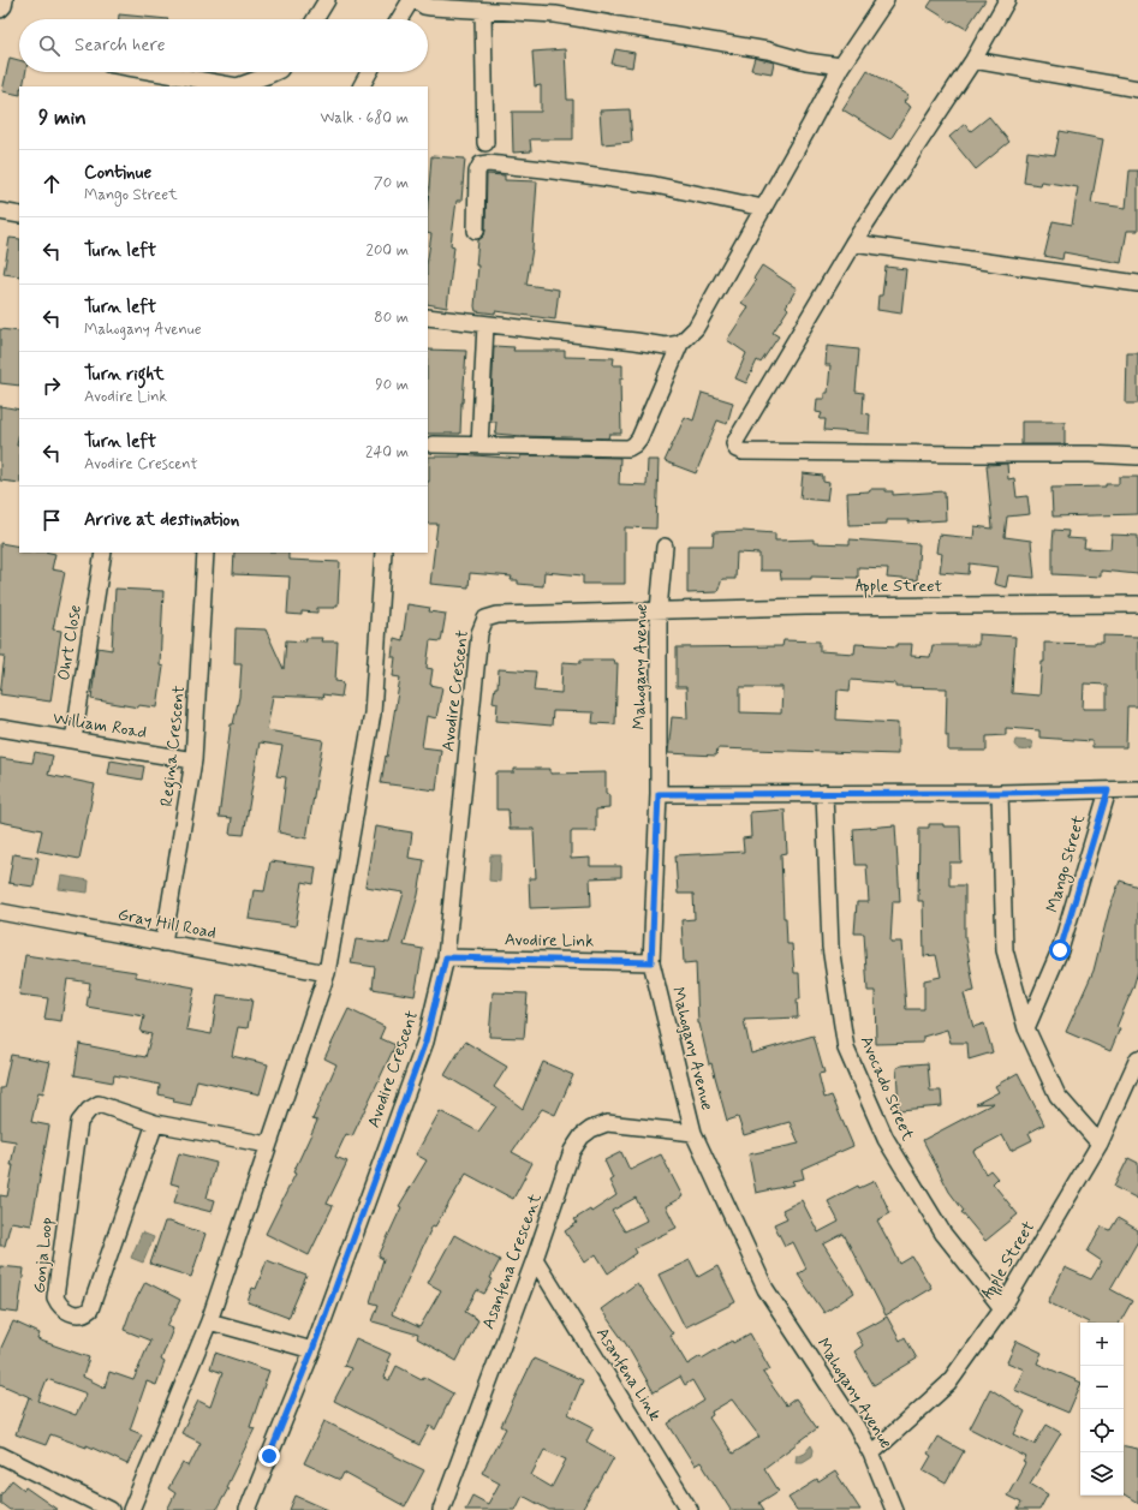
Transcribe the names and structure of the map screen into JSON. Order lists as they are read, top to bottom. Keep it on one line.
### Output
{"streets":{"street":["Apple Street","Ohrt Close","Mahogany Avenue","Avodire Crescent","William Road","Regina Crescent","Mango Street","Gray Hill Road","Avodire Link","Avocado Street","Gonja Loop","Asanfena Crescent","Asanfena Link"]},"crossings":[["Apple Street","Mahogany Avenue"],["Apple Street","Avodire Crescent"],["Apple Street","Avocado Street"],["Ohrt Close","William Road"],["Mahogany Avenue","Avodire Link"],["Mahogany Avenue","Asanfena Crescent"],["Avodire Crescent","Avodire Link"],["William Road","Regina Crescent"],["Regina Crescent","Gray Hill Road"],["Asanfena Crescent","Asanfena Link"]],"page":{"search":"Search here","heading":["9 min","Walk · 680 m"],"list":[["Continue","Mango Street","70 m"],["Turn left","200 m"],["Turn left","Mahogany Avenue","80 m"],["Turn right","Avodire Link","90 m"],["Turn left","Avodire Crescent","240 m"],"Arrive at destination"],"map_buttons":["+","−"]}}
